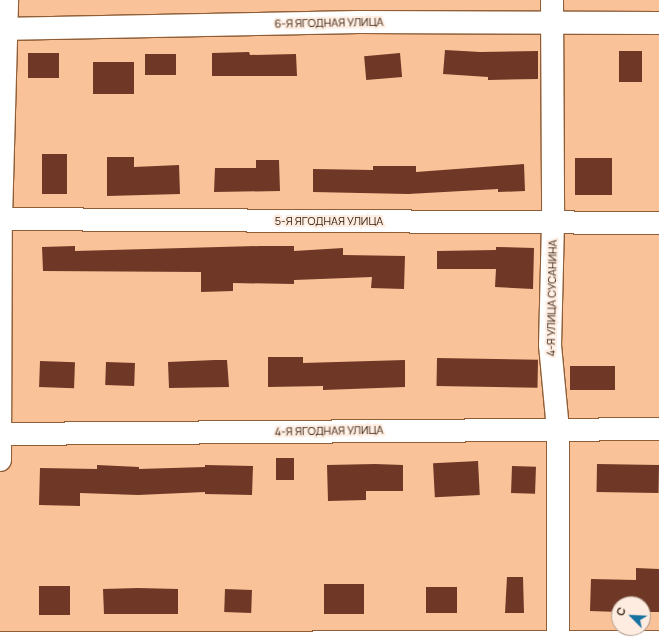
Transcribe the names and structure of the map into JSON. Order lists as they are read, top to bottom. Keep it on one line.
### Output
{"streets":{"street":["6-Я ЯГОДНАЯ УЛИЦА","5-Я ЯГОДНАЯ УЛИЦА","4-Я УЛИЦА СУСАНИНА","4-Я ЯГОДНАЯ УЛИЦА"]},"crossings":[["6-Я ЯГОДНАЯ УЛИЦА","4-Я УЛИЦА СУСАНИНА"],["5-Я ЯГОДНАЯ УЛИЦА","4-Я УЛИЦА СУСАНИНА"],["4-Я УЛИЦА СУСАНИНА","4-Я ЯГОДНАЯ УЛИЦА"]],"north":"top left"}
